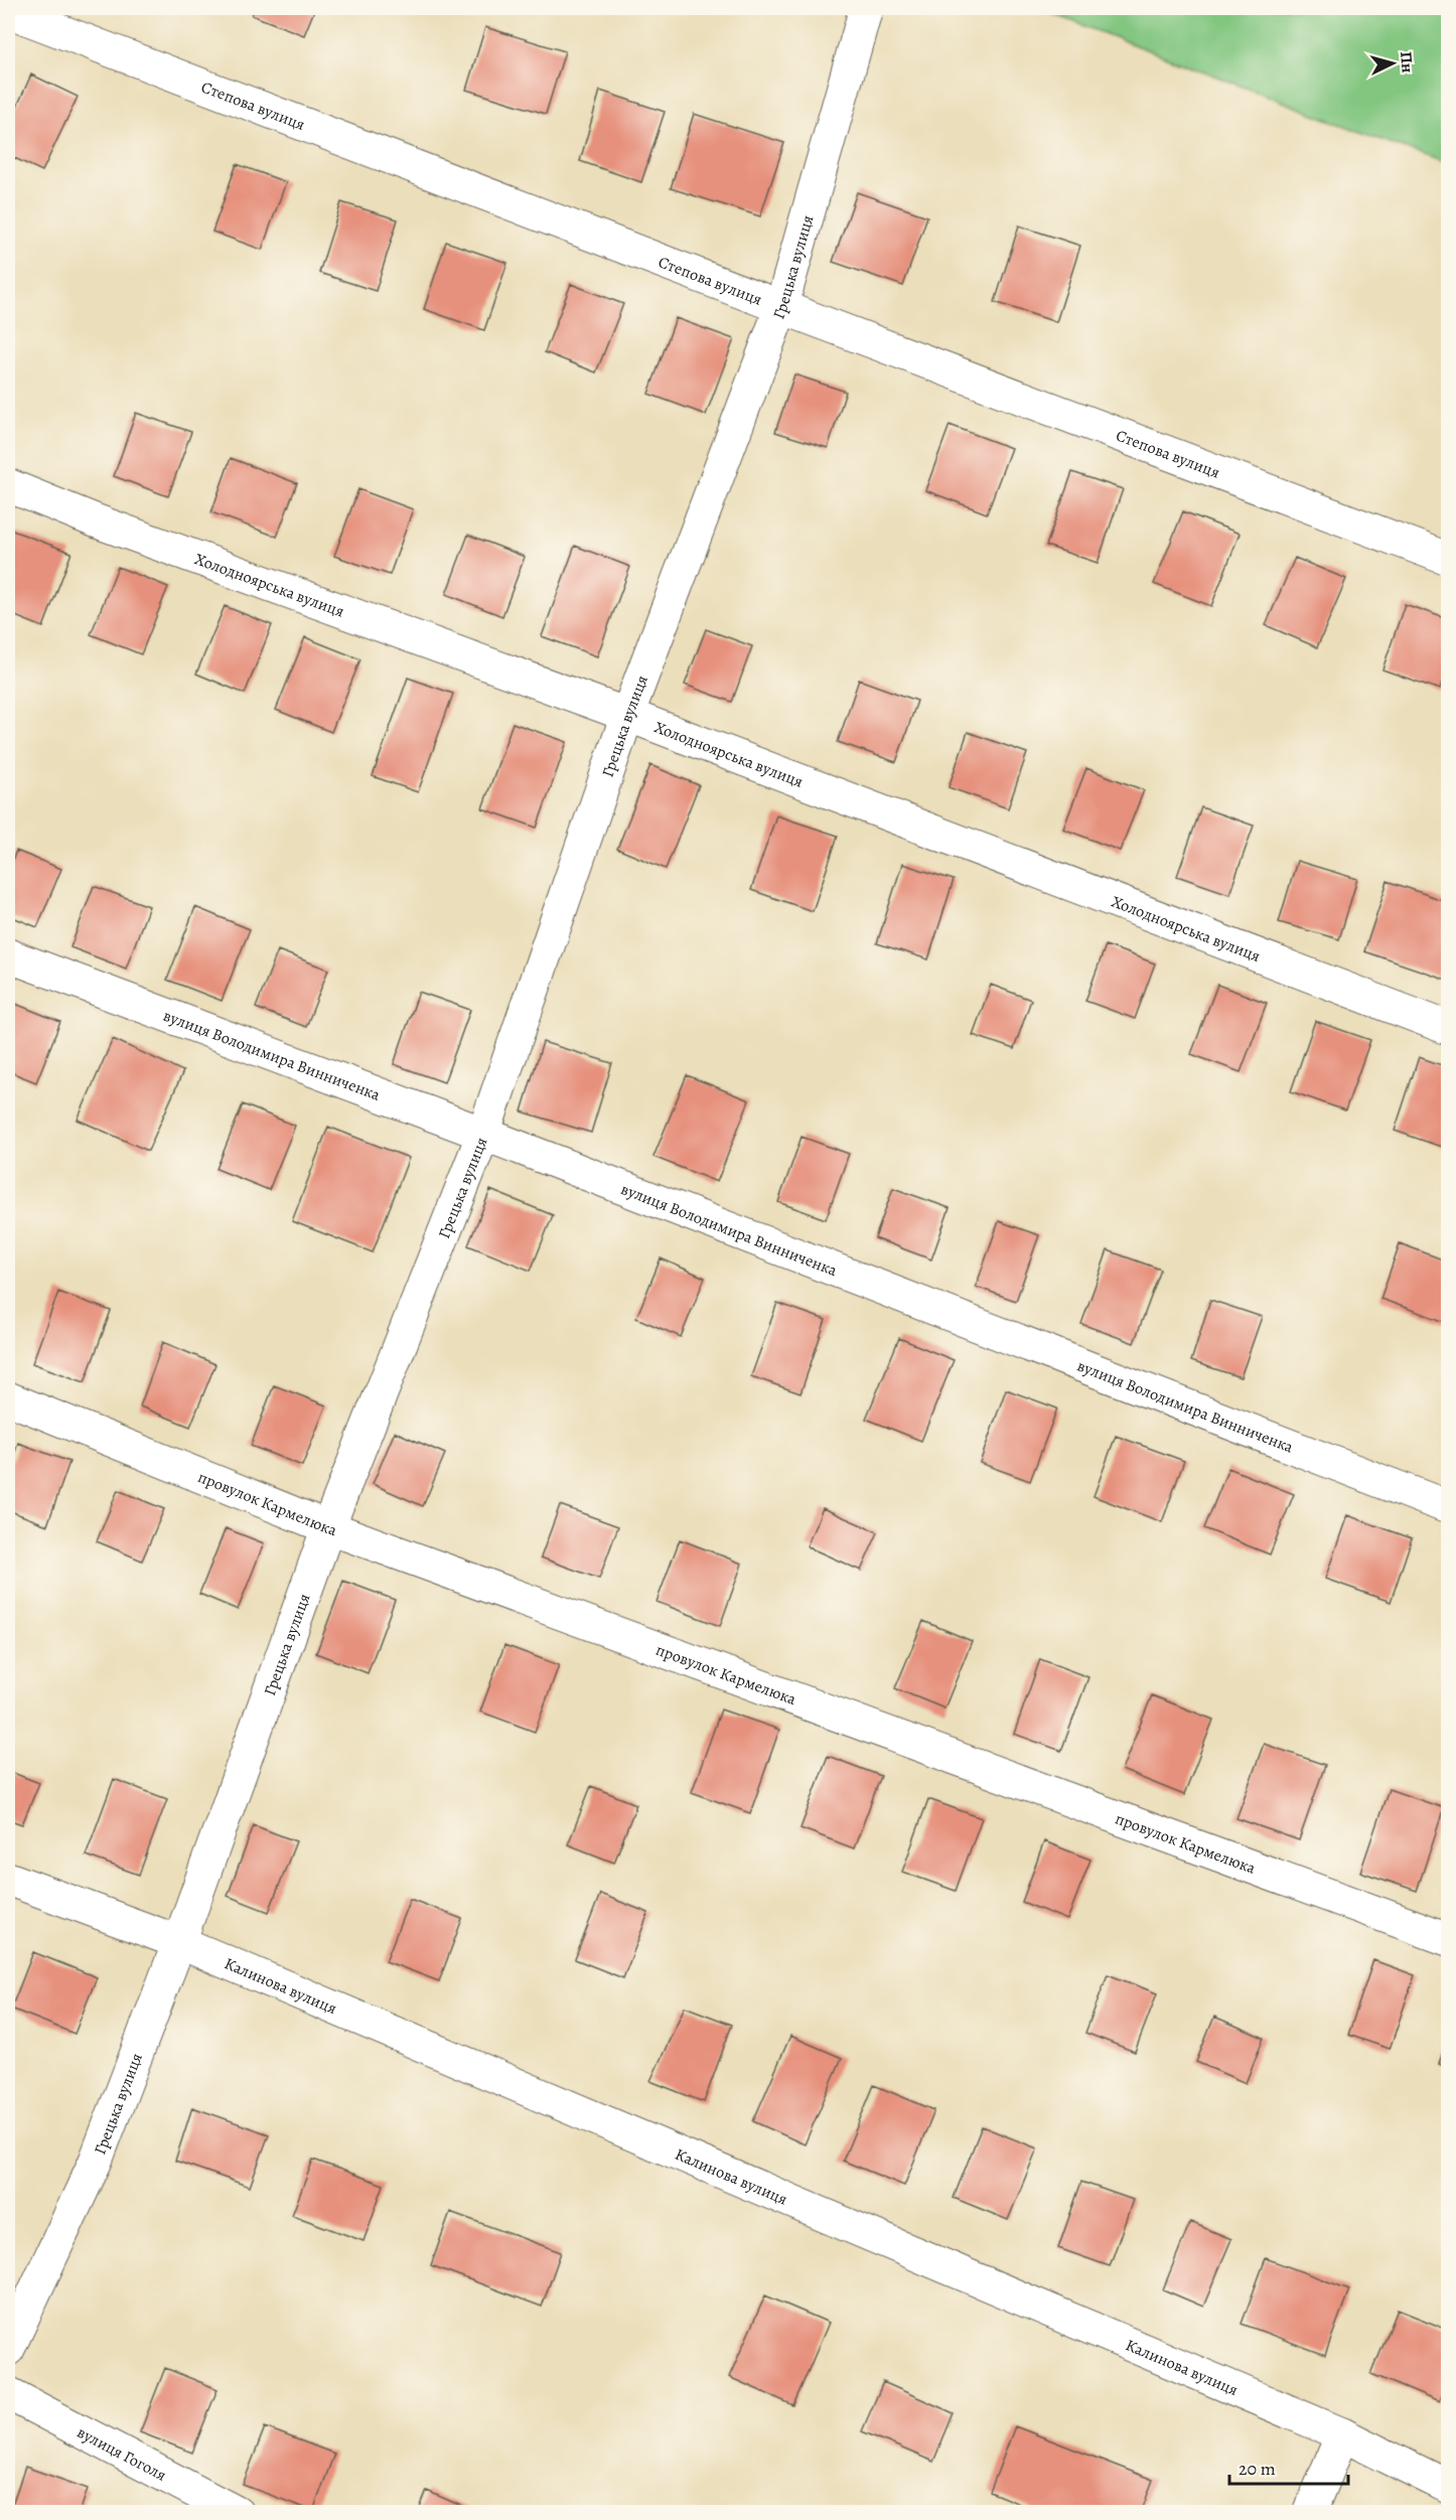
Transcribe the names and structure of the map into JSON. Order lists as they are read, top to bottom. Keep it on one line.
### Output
{"streets":{"street":["Степова вулиця","Грецька вулиця","Холодноярська вулиця","вулиця Володимира Винниченка","провулок Кармелюка","Калинова вулиця","вулиця Гоголя"]},"crossings":[["Степова вулиця","Грецька вулиця"],["Грецька вулиця","Холодноярська вулиця"],["Грецька вулиця","вулиця Володимира Винниченка"],["Грецька вулиця","провулок Кармелюка"],["Грецька вулиця","Калинова вулиця"]],"scale_bar":"20 m","north":"right"}
